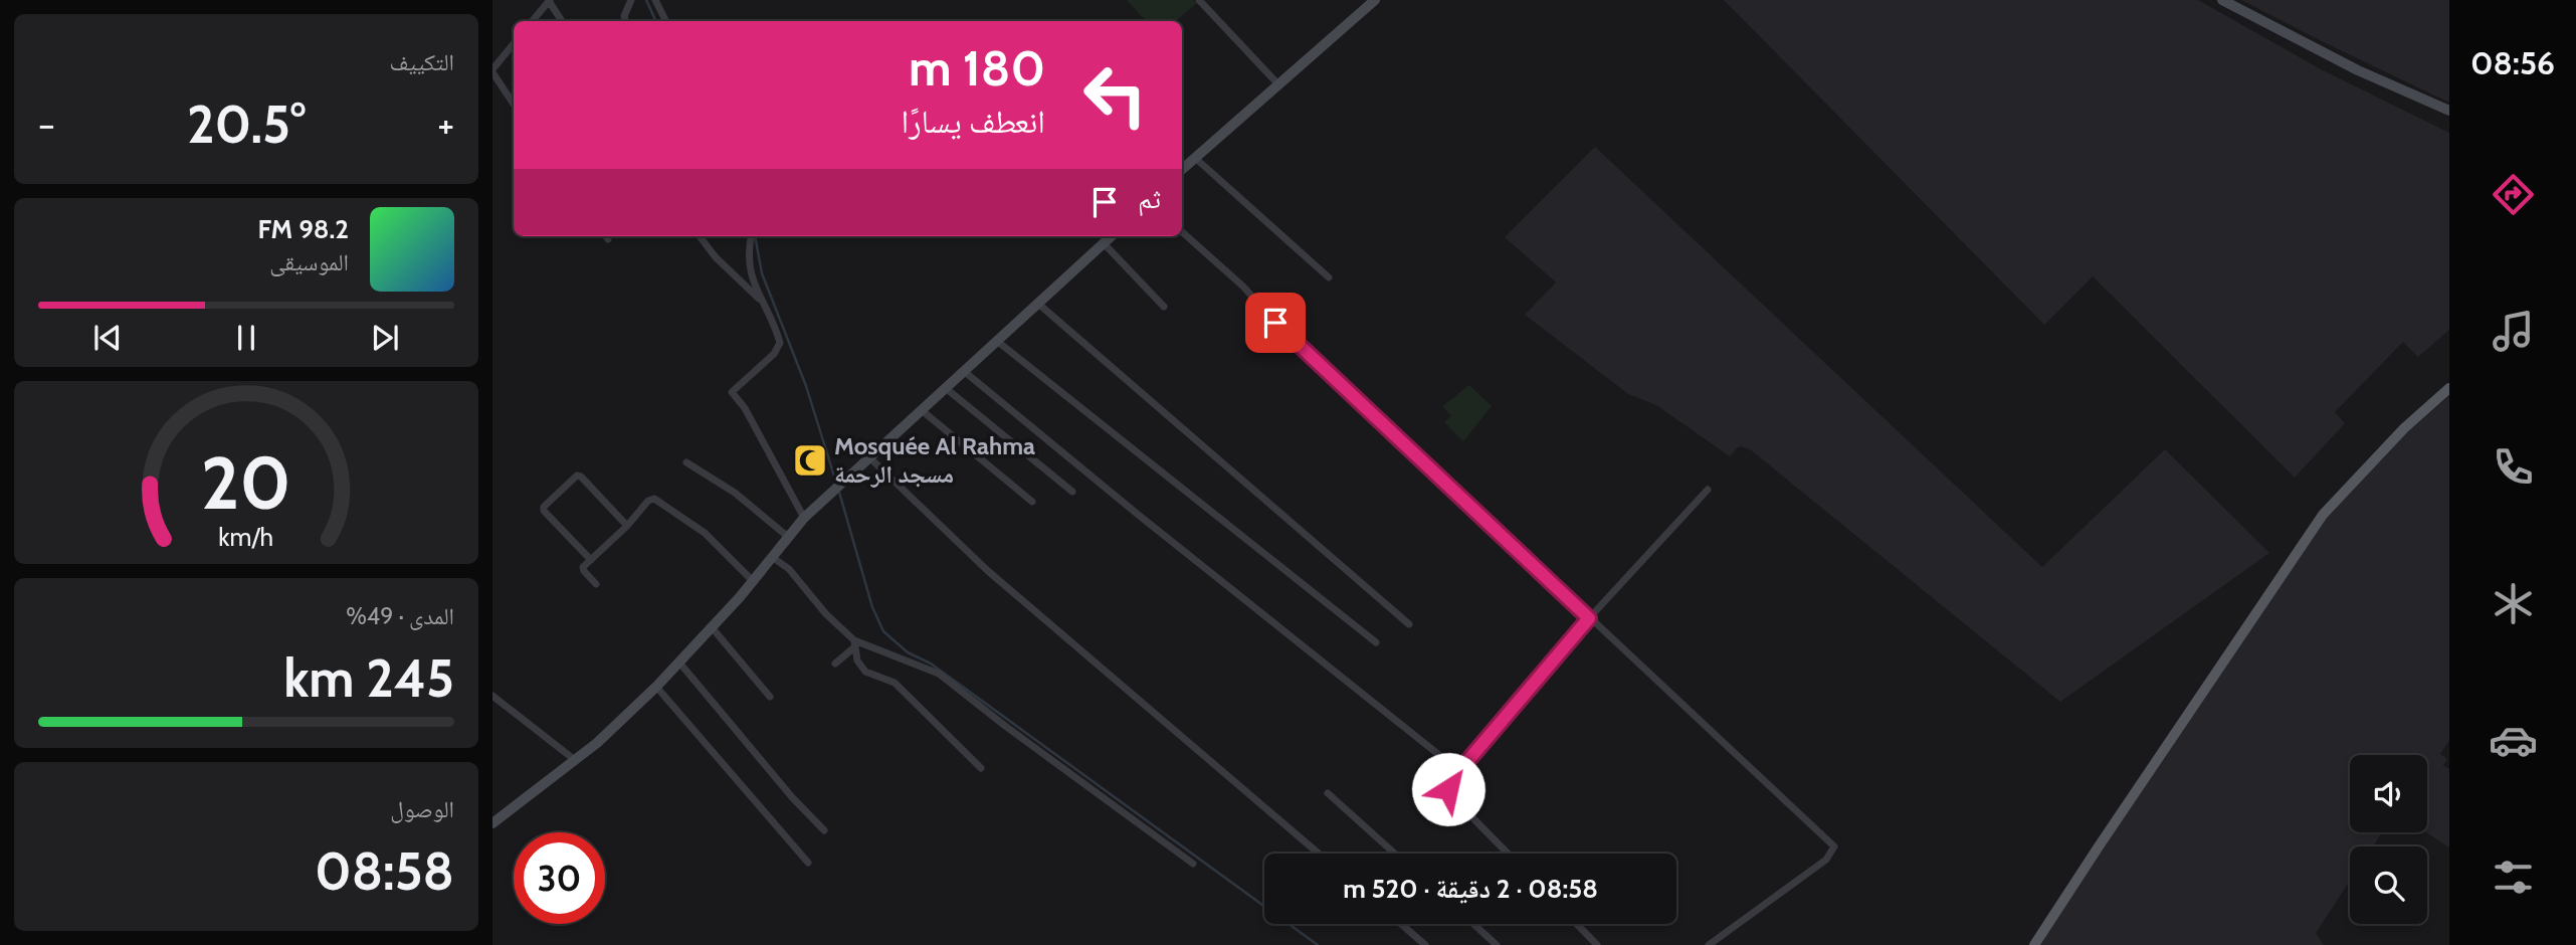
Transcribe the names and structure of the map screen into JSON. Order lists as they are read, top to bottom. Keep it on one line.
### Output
{"places":{"mosque":["Mosquée Al Rahma مسجد الرحمة"]},"page":{"tabs":"08:56","tile":["التكييف",["المدى · 49%","245 km"],["الوصول","08:58"]],"turn":["180 m","انعطف يسارًا"],"heat":["−","20.5°","+"],"then":"ثم","song":["98.2 FM","الموسيقى"],"limit":"30","trip":"08:58 · 2 دقيقة · 520 m","gauge":["20","km/h"]}}
